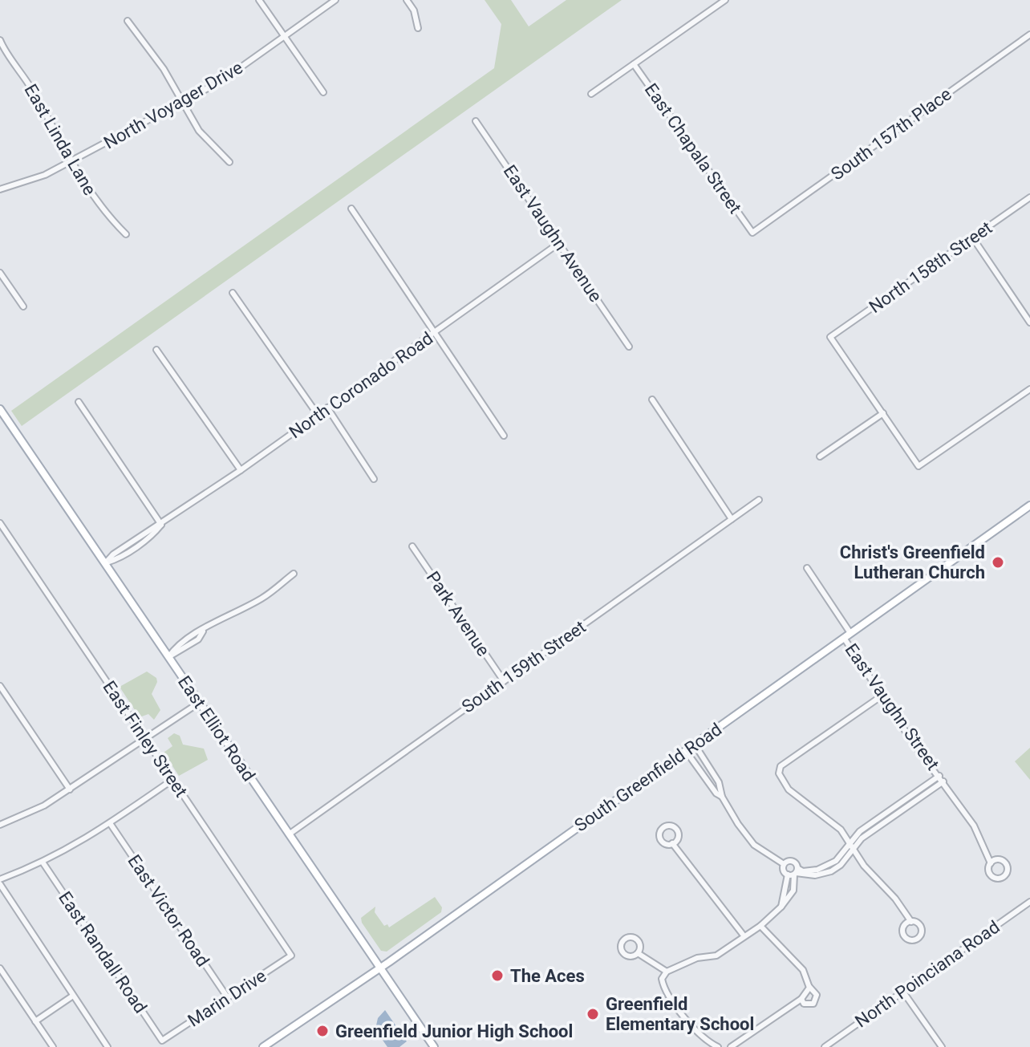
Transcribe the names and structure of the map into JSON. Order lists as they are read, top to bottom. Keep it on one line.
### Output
{"streets":{"main road":["East Elliot Road","South Greenfield Road"],"street":["North Voyager Drive","South 157th Place","East Linda Lane","East Chapala Street","East Vaughn Avenue","North 158th Street","North Coronado Road","Park Avenue","South 159th Street","East Vaughn Street","East Finley Street","East Victor Road","East Randall Road","North Poinciana Road","Marin Drive"]},"crossings":[["North Voyager Drive","East Linda Lane"],["South 157th Place","East Chapala Street"],["East Vaughn Avenue","North Coronado Road"],["North Coronado Road","East Elliot Road"],["Park Avenue","South 159th Street"],["South 159th Street","East Elliot Road"],["East Vaughn Street","South Greenfield Road"],["East Elliot Road","South Greenfield Road"],["East Finley Street","Marin Drive"],["East Victor Road","Marin Drive"],["East Randall Road","Marin Drive"]],"places":["Christ's Greenfield Lutheran Church","The Aces","Greenfield Elementary School","Greenfield Junior High School"]}
